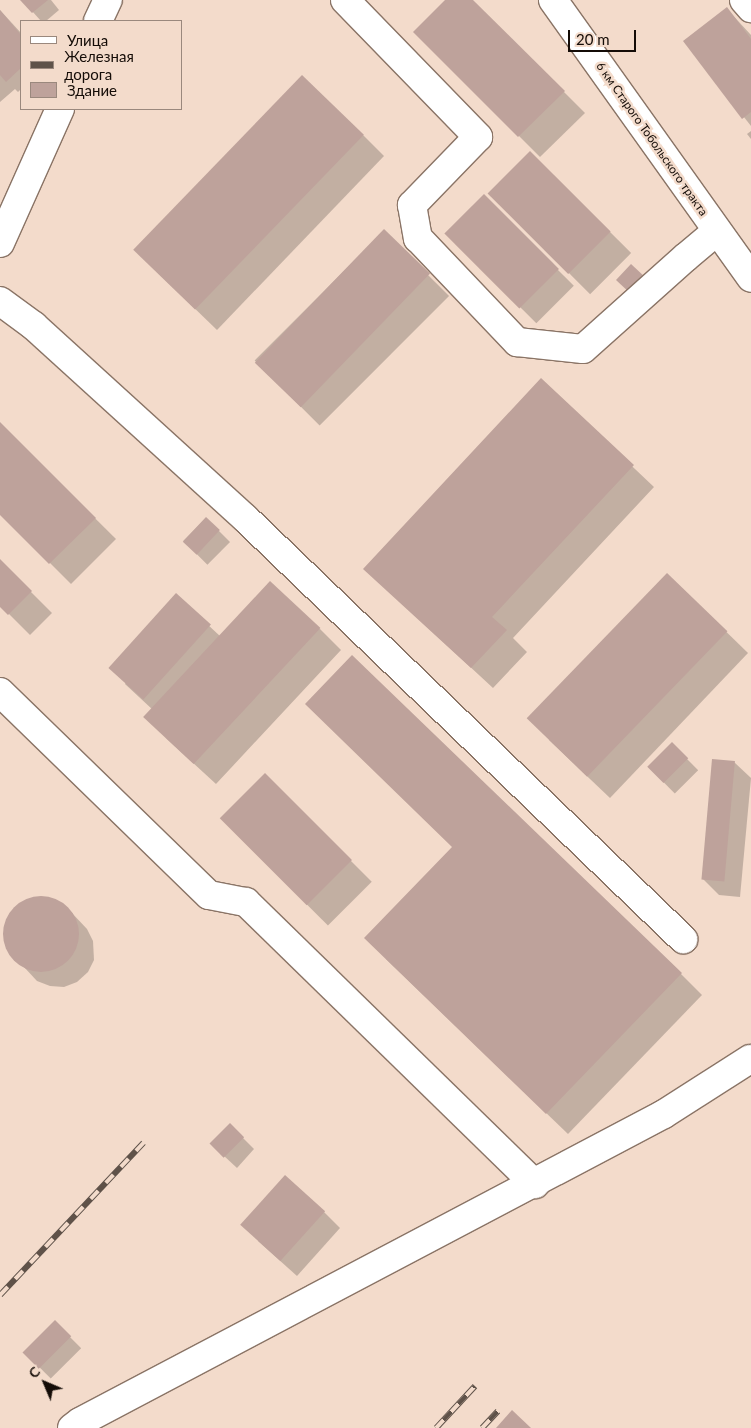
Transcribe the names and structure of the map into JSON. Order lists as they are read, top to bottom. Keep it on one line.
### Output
{"streets":{"street":["6 км Старого Тобольского тракта"]},"legend":["Улица","Железная дорога","Здание"],"scale_bar":"20 m","north":"top left"}
